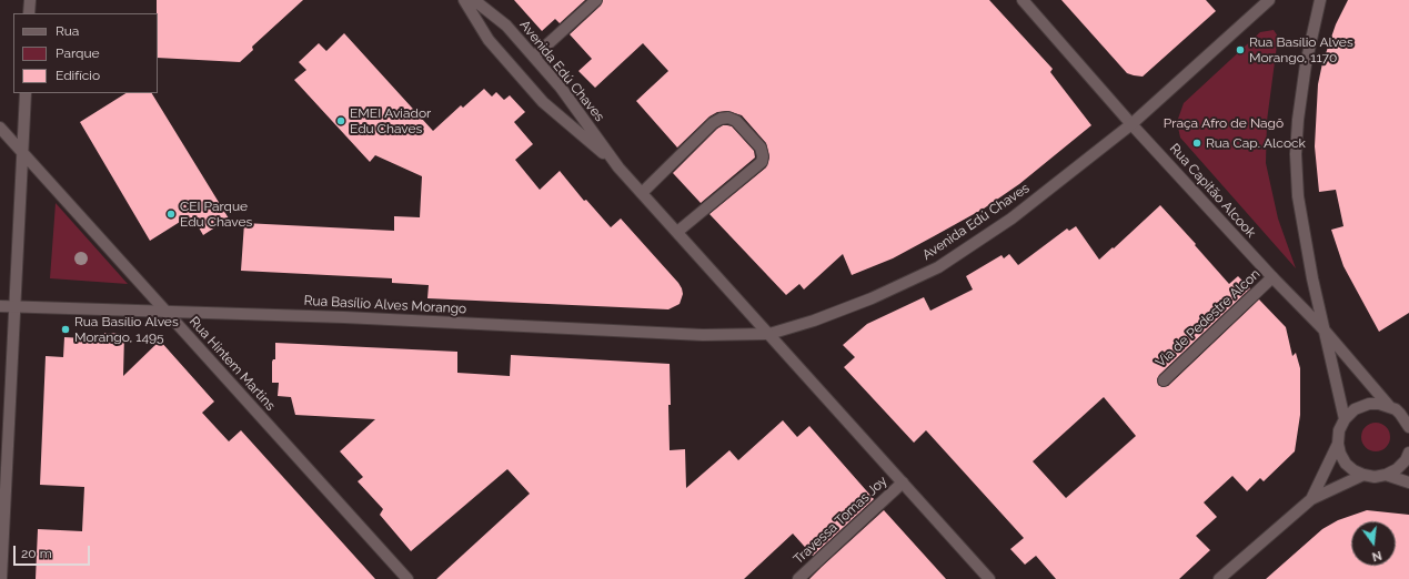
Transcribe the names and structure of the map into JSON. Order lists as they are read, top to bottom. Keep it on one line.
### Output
{"streets":{"street":["Avenida Edú Chaves","Rua Capitão Alcook","Rua Basílio Alves Morango","Via de Pedestre Alcon","Rua Hintem Martins","Travessa Tomas Joy"]},"crossings":[["Avenida Edú Chaves","Rua Capitão Alcook"],["Avenida Edú Chaves","Rua Basílio Alves Morango"],["Avenida Edú Chaves","Travessa Tomas Joy"],["Rua Capitão Alcook","Via de Pedestre Alcon"],["Rua Basílio Alves Morango","Rua Hintem Martins"]],"parks":["Praça Afro de Nagô"],"places":["Rua Basílio Alves Morango, 1170","EMEI Aviador Edu Chaves","Rua Cap. Alcock","CEI Parque Edu Chaves","Rua Basílio Alves Morango, 1495"],"legend":["Rua","Parque","Edifício"],"scale_bar":"20 m","north":"bottom"}
